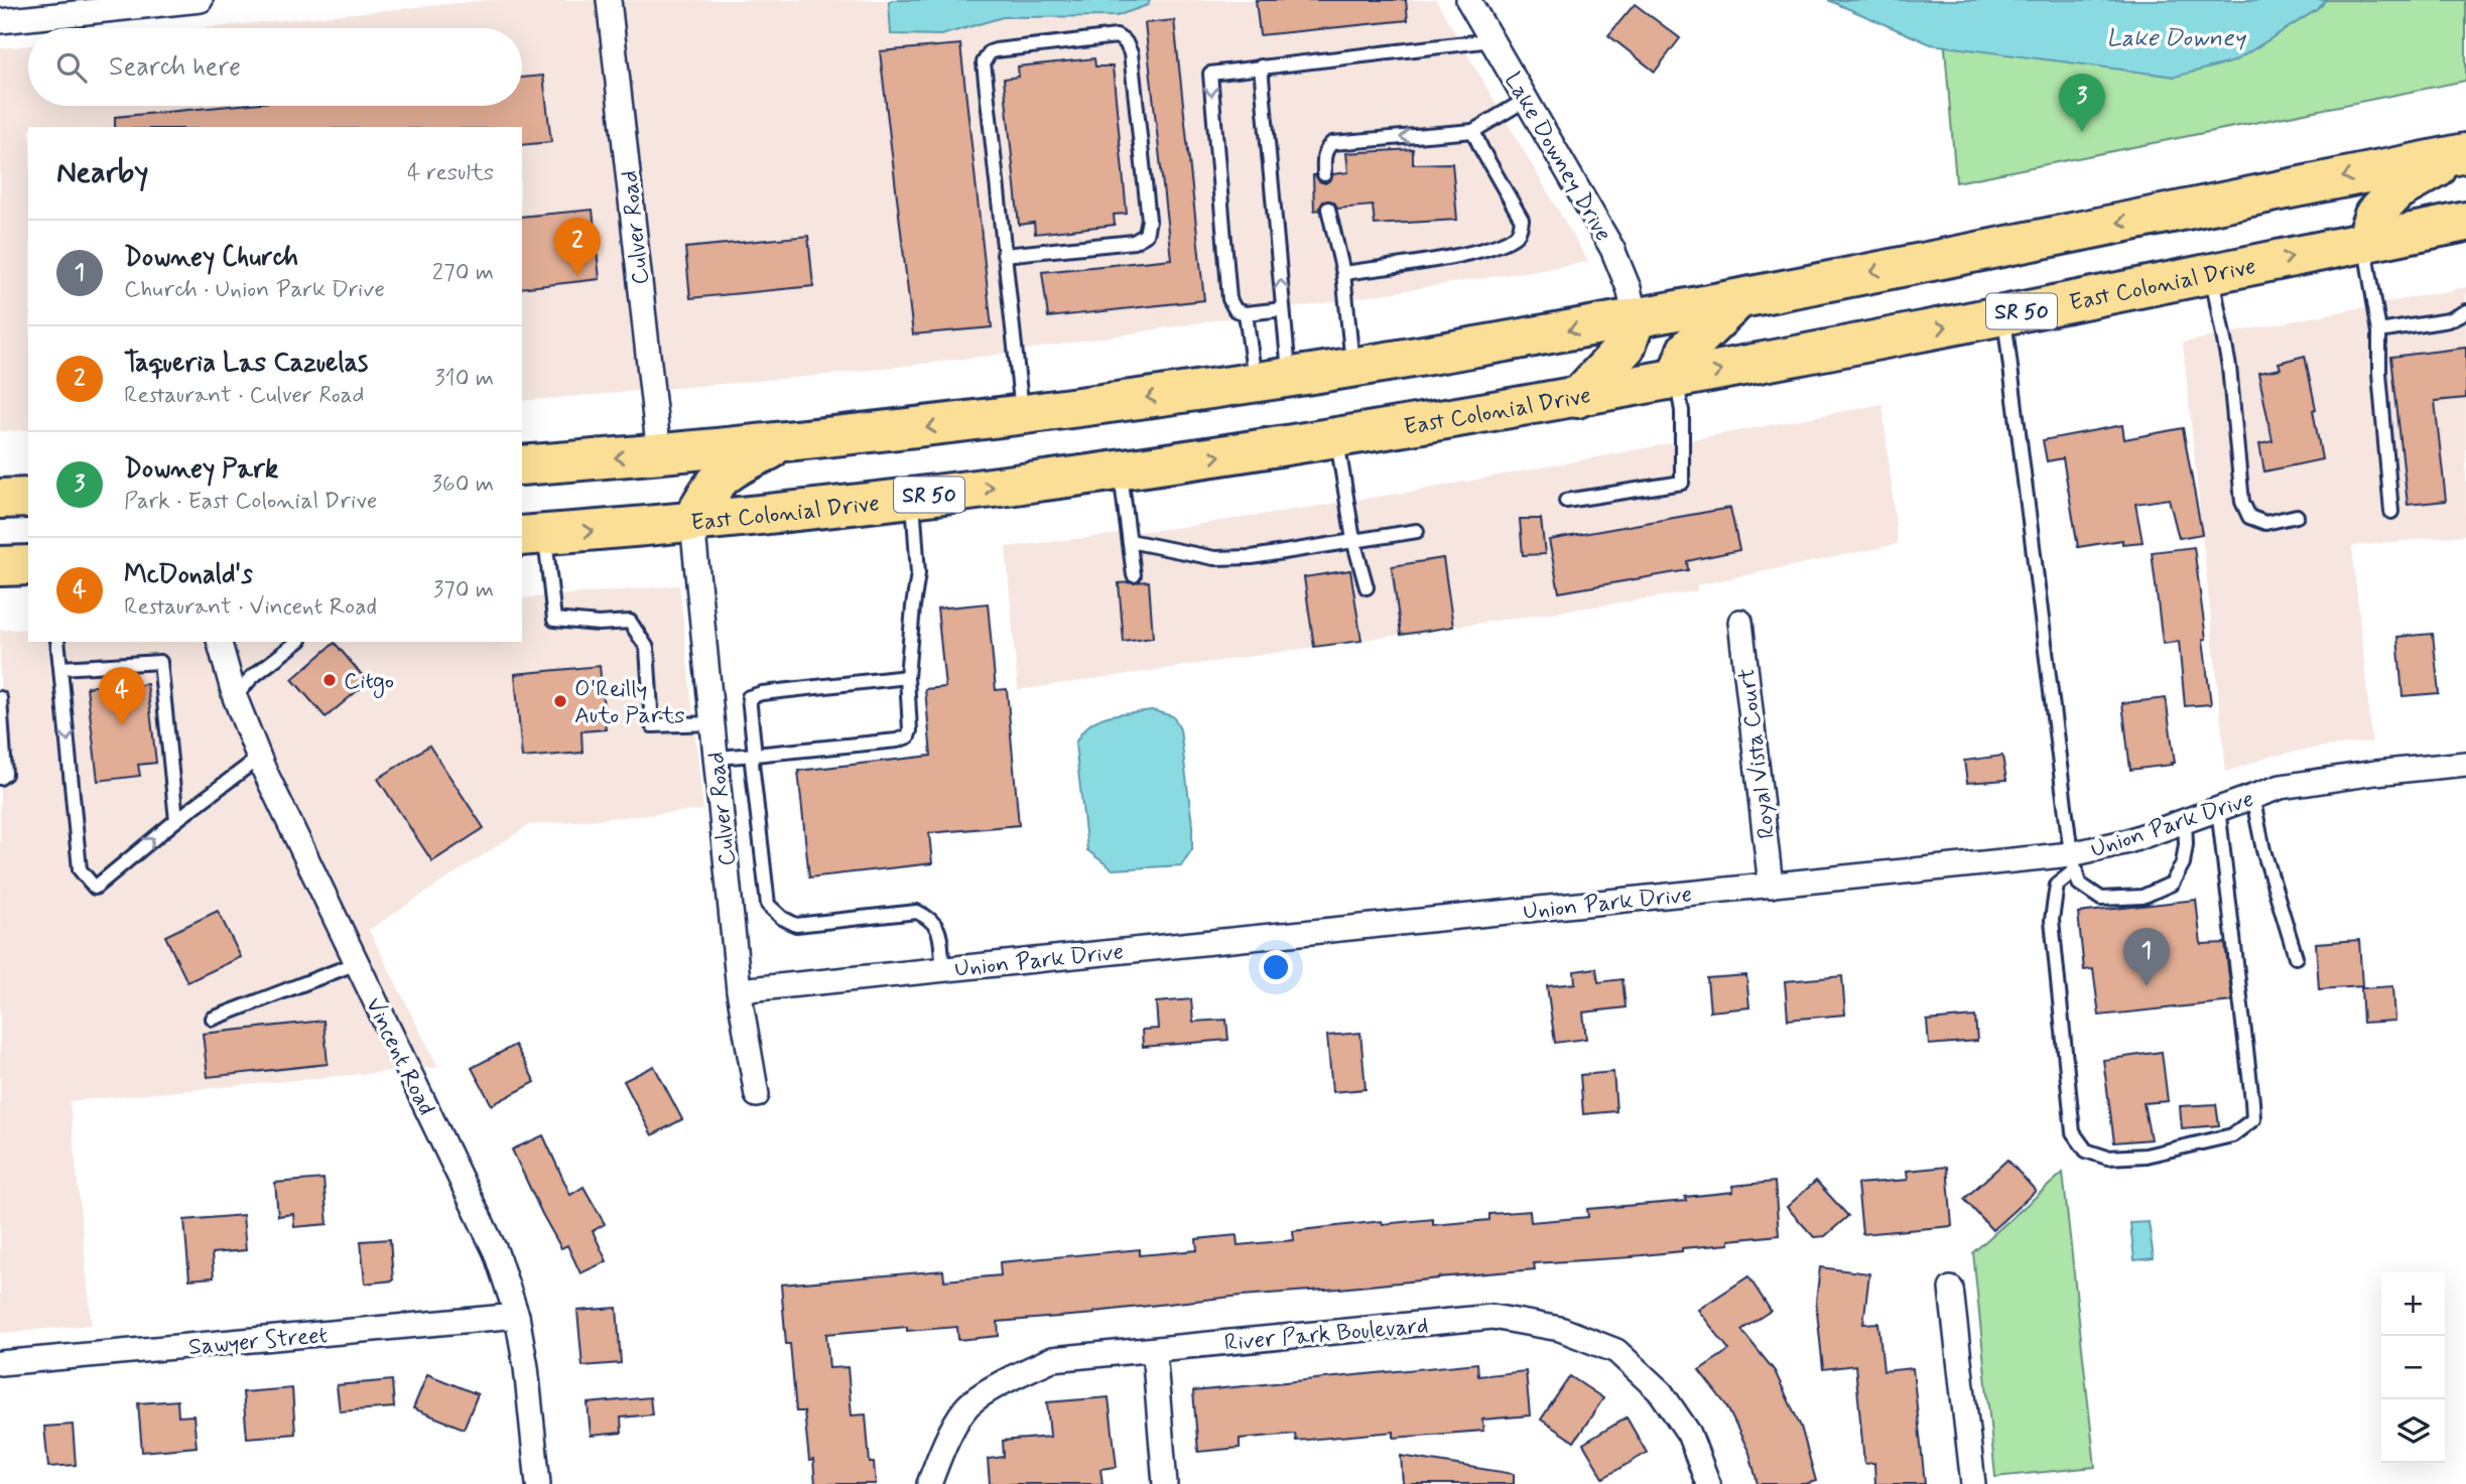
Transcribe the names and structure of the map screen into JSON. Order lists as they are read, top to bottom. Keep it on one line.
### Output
{"streets":{"highway":["East Colonial Drive","SR 50"],"street":["Lake Downey Drive","Culver Road","Royal Vista Court","Union Park Drive","Vincent Road","River Park Boulevard","Sawyer Street"]},"crossings":[["Culver Road","East Colonial Drive"],["Culver Road","Union Park Drive"],["Royal Vista Court","Union Park Drive"],["Vincent Road","Sawyer Street"]],"water":["Lake Downey"],"places":["Citgo","O'Reilly Auto Parts"],"page":{"search":"Search here","pins":["3","2","4","1"],"heading":["Nearby","4 results"],"list":[{"mark":"1","name":"Downey Church","note":"Church · Union Park Drive","value":"270 m"},{"mark":"2","name":"Taqueria Las Cazuelas","note":"Restaurant · Culver Road","value":"310 m"},{"mark":"3","name":"Downey Park","note":"Park · East Colonial Drive","value":"360 m"},{"mark":"4","name":"McDonald's","note":"Restaurant · Vincent Road","value":"370 m"}],"map_buttons":["+","−"]}}
